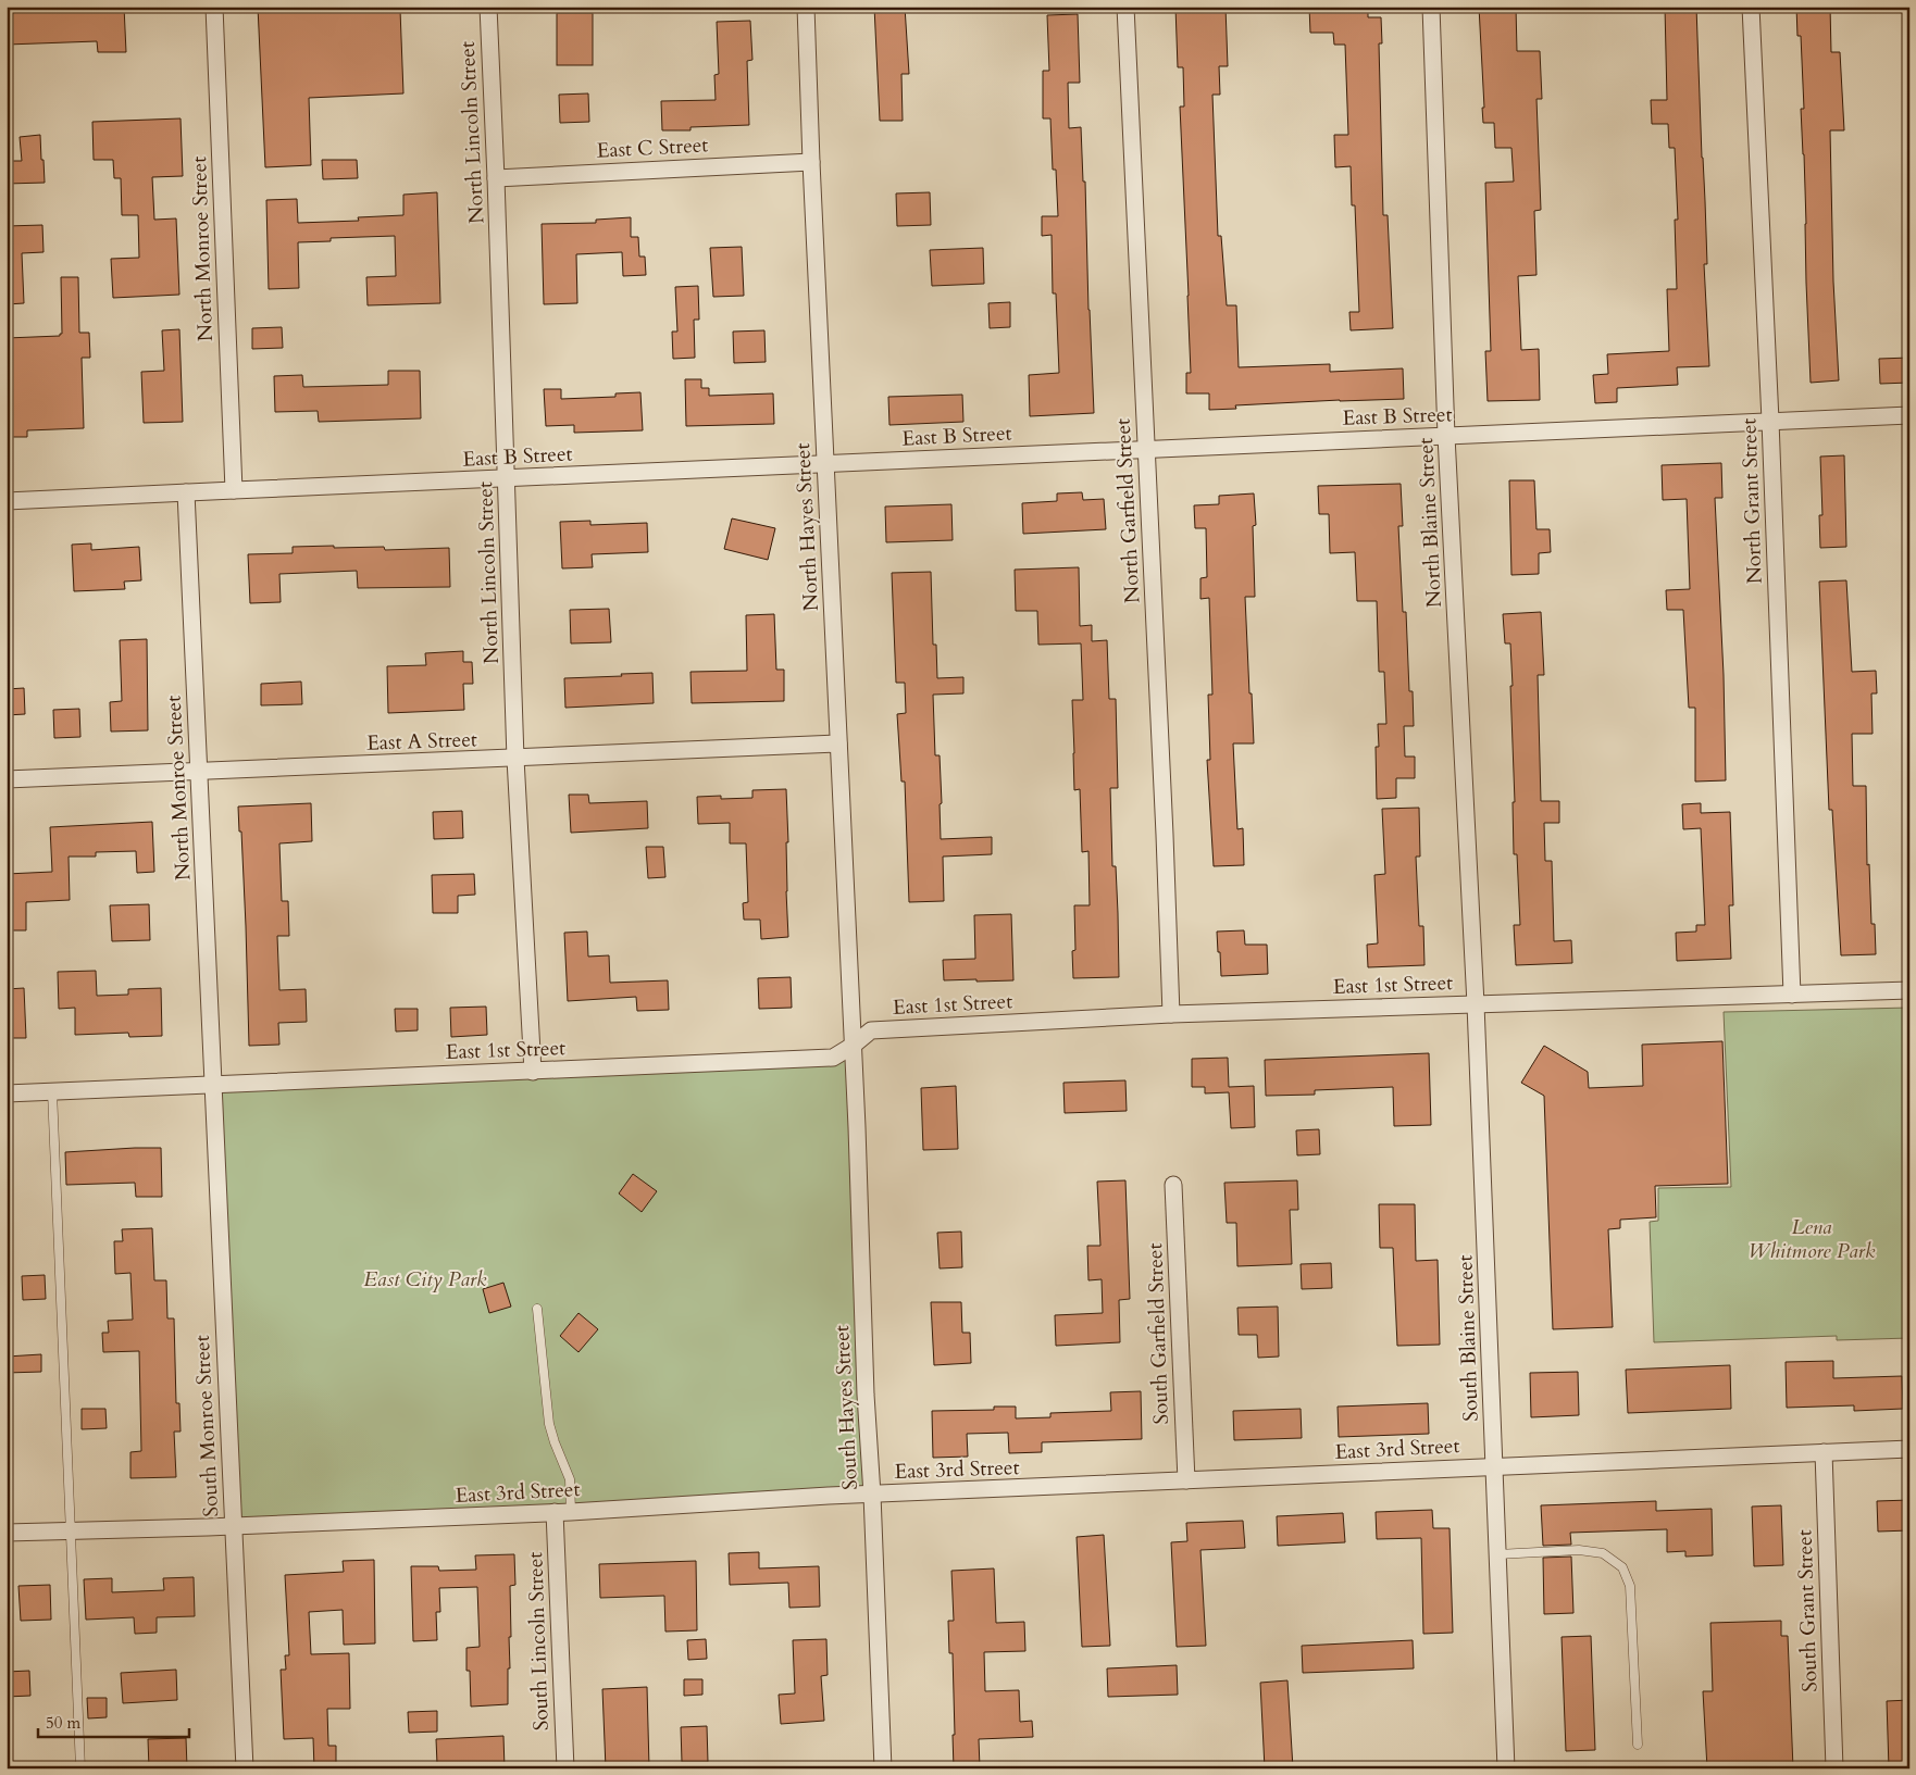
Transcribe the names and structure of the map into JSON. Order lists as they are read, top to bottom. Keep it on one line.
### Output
{"streets":{"street":["North Lincoln Street","East C Street","North Monroe Street","East B Street","North Grant Street","North Garfield Street","North Blaine Street","North Hayes Street","East A Street","East 1st Street","South Garfield Street","South Blaine Street","South Hayes Street","South Monroe Street","East 3rd Street","South Grant Street","South Lincoln Street"]},"crossings":[["North Lincoln Street","East C Street"],["North Lincoln Street","East B Street"],["North Lincoln Street","East A Street"],["North Lincoln Street","East 1st Street"],["East C Street","North Hayes Street"],["North Monroe Street","East B Street"],["North Monroe Street","East A Street"],["North Monroe Street","East 1st Street"],["North Monroe Street","South Monroe Street"],["East B Street","North Grant Street"],["East B Street","North Garfield Street"],["East B Street","North Blaine Street"],["East B Street","North Hayes Street"],["North Grant Street","East 1st Street"],["North Garfield Street","East 1st Street"],["North Blaine Street","East 1st Street"],["North Blaine Street","South Blaine Street"],["North Hayes Street","East A Street"],["North Hayes Street","East 1st Street"],["North Hayes Street","South Hayes Street"],["East 1st Street","South Blaine Street"],["East 1st Street","South Hayes Street"],["East 1st Street","South Monroe Street"],["South Garfield Street","East 3rd Street"],["South Blaine Street","East 3rd Street"],["South Hayes Street","East 3rd Street"],["South Monroe Street","East 3rd Street"],["East 3rd Street","South Grant Street"],["East 3rd Street","South Lincoln Street"]],"parks":["Lena Whitmore Park","East City Park"],"scale_bar":"50 m"}
